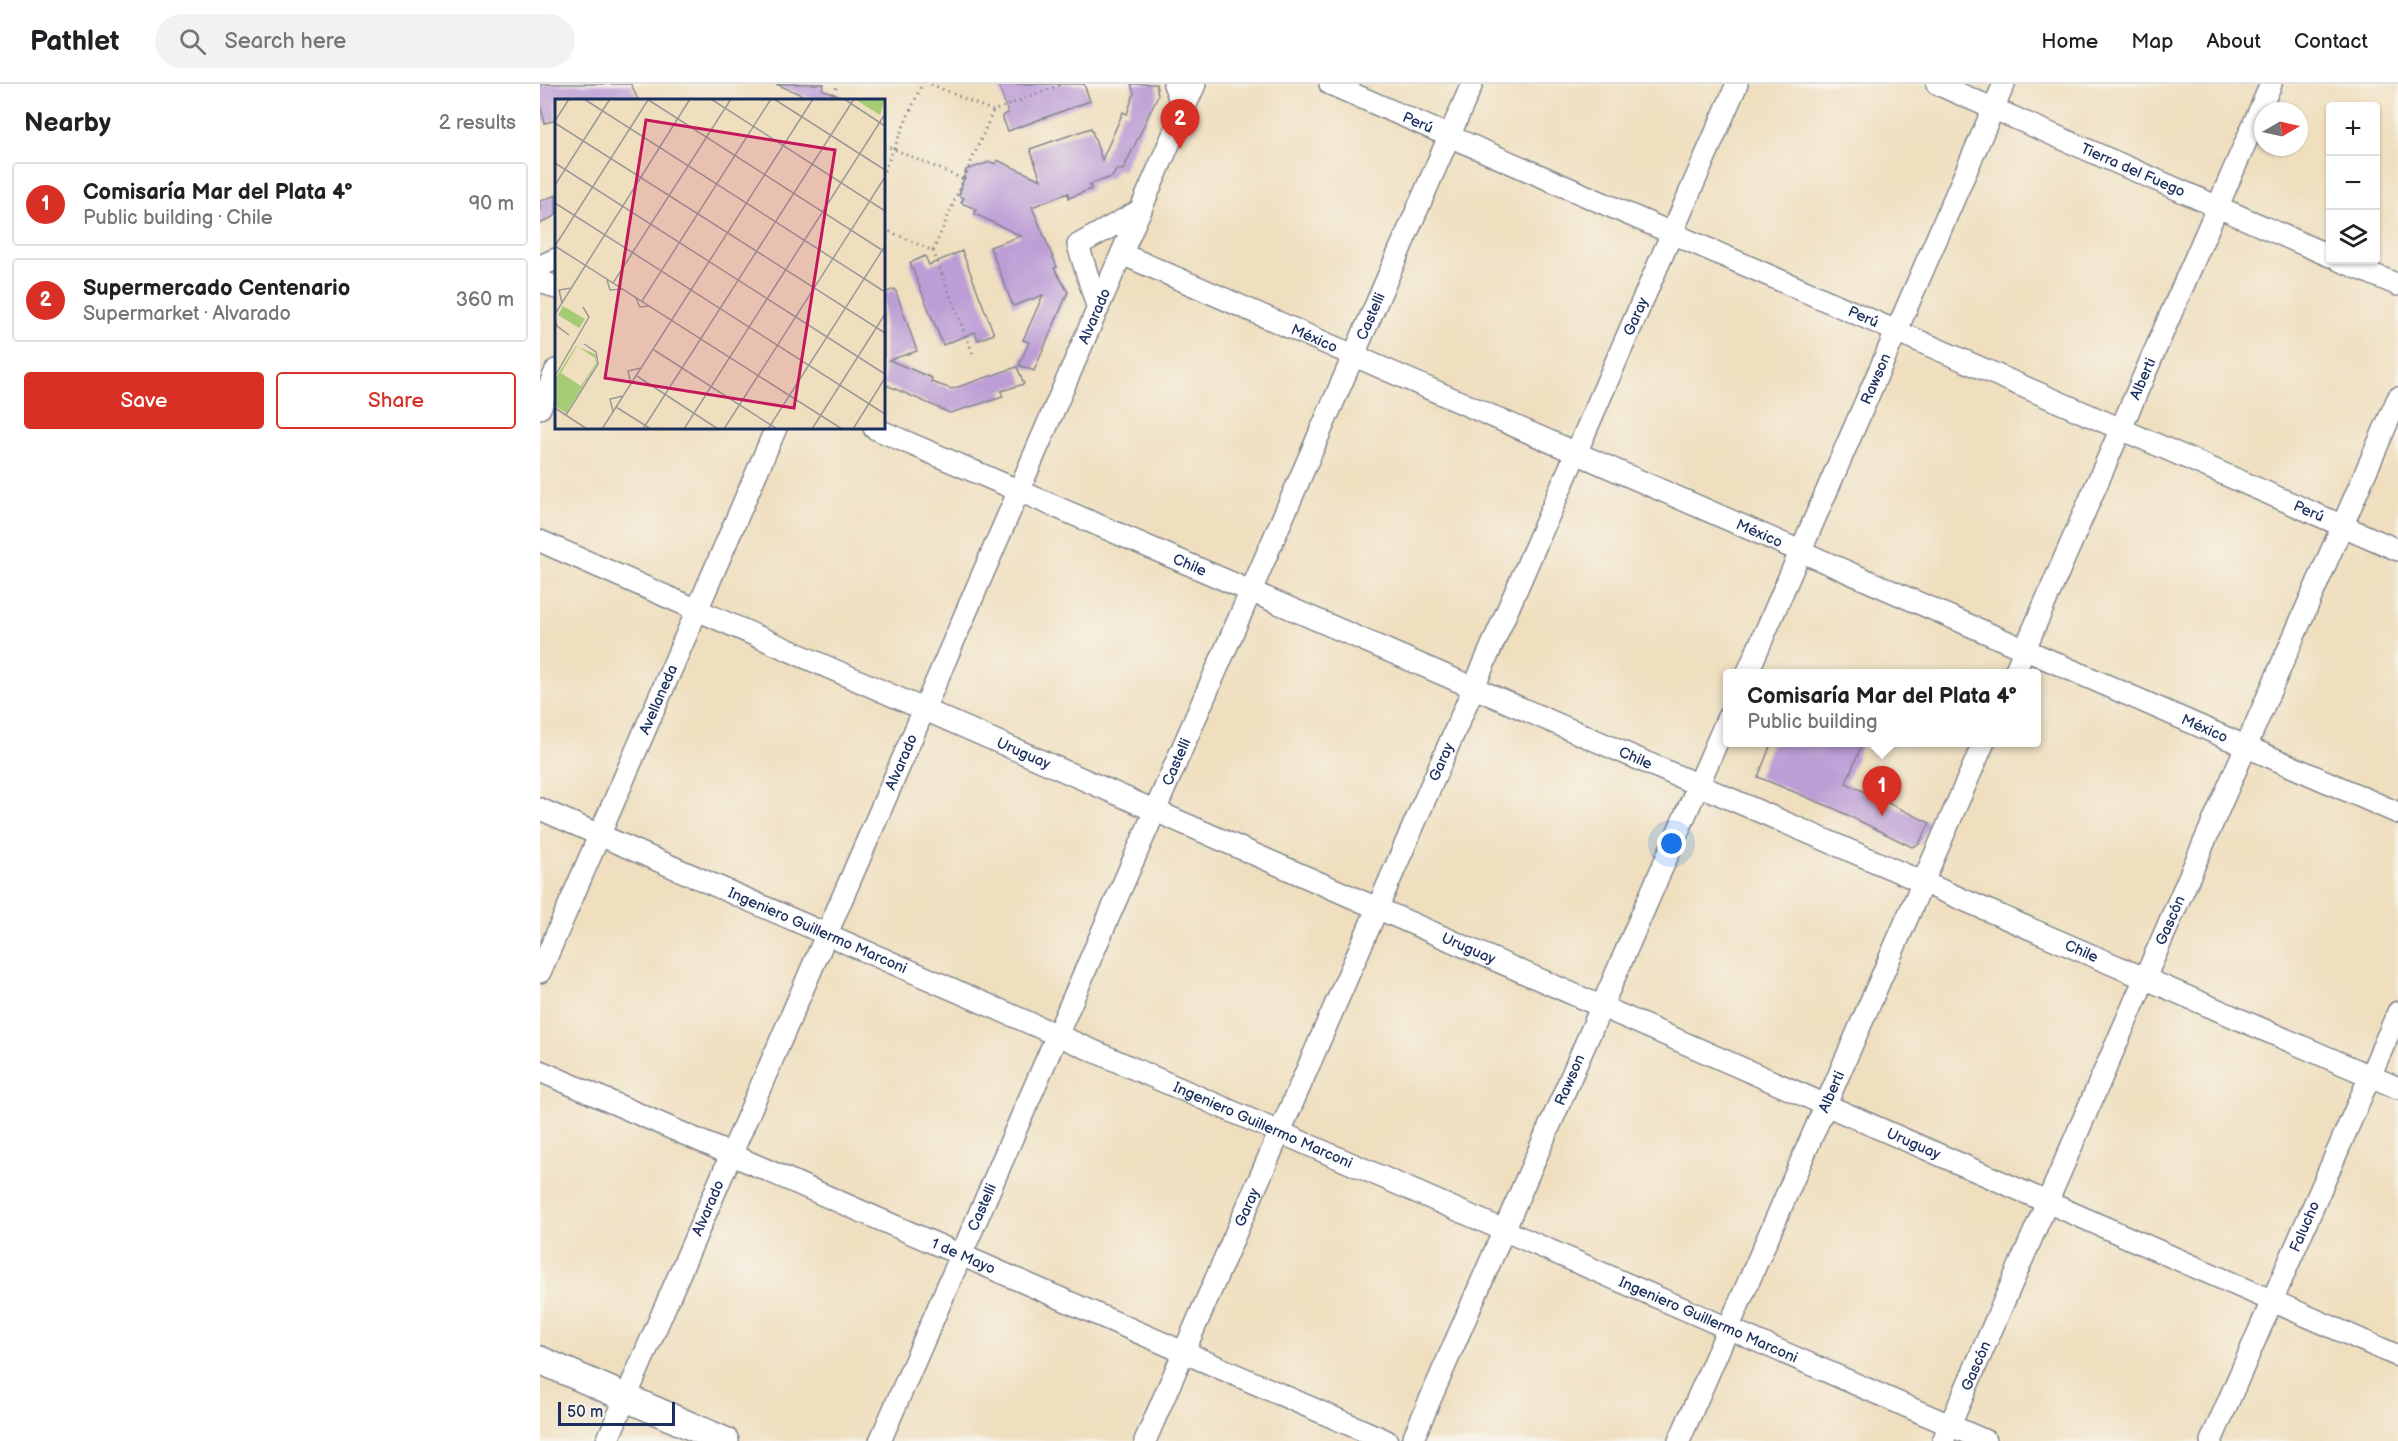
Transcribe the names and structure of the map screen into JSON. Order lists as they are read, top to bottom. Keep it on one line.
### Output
{"streets":{"street":["Perú","Tierra del Fuego","Alvarado","Castelli","Garay","México","Rawson","Alberti","Chile","Avellaneda","Uruguay","Gascón","Ingeniero Guillermo Marconi","Falucho","1 de Mayo"]},"crossings":[["Perú","Castelli"],["Perú","Garay"],["Perú","Rawson"],["Perú","Alberti"],["Perú","Gascón"],["Tierra del Fuego","Rawson"],["Tierra del Fuego","Alberti"],["Alvarado","México"],["Alvarado","Chile"],["Alvarado","Uruguay"],["Alvarado","Ingeniero Guillermo Marconi"],["Alvarado","1 de Mayo"],["Castelli","México"],["Castelli","Chile"],["Castelli","Uruguay"],["Castelli","Ingeniero Guillermo Marconi"],["Castelli","1 de Mayo"],["Garay","México"],["Garay","Chile"],["Garay","Uruguay"],["Garay","Ingeniero Guillermo Marconi"],["Garay","1 de Mayo"],["México","Rawson"],["México","Alberti"],["México","Gascón"],["Rawson","Chile"],["Rawson","Uruguay"],["Rawson","Ingeniero Guillermo Marconi"],["Alberti","Chile"],["Alberti","Uruguay"],["Alberti","Ingeniero Guillermo Marconi"],["Chile","Gascón"],["Chile","Falucho"],["Avellaneda","Uruguay"],["Avellaneda","Ingeniero Guillermo Marconi"],["Uruguay","Gascón"],["Uruguay","Falucho"],["Gascón","Ingeniero Guillermo Marconi"]],"scale_bar":"50 m","north":"right","page":{"header":"Pathlet","search":"Search here","nav":["Home","Map","About","Contact"],"heading":["Nearby","2 results"],"pins":["2","1"],"map_buttons":["+","−"],"list":[{"mark":"1","name":"Comisaría Mar del Plata 4°","note":"Public building · Chile","value":"90 m"},{"mark":"2","name":"Supermercado Centenario","note":"Supermarket · Alvarado","value":"360 m"}],"buttons":["Save","Share"],"popup":["Comisaría Mar del Plata 4°","Public building"],"scale":"50 m"}}
